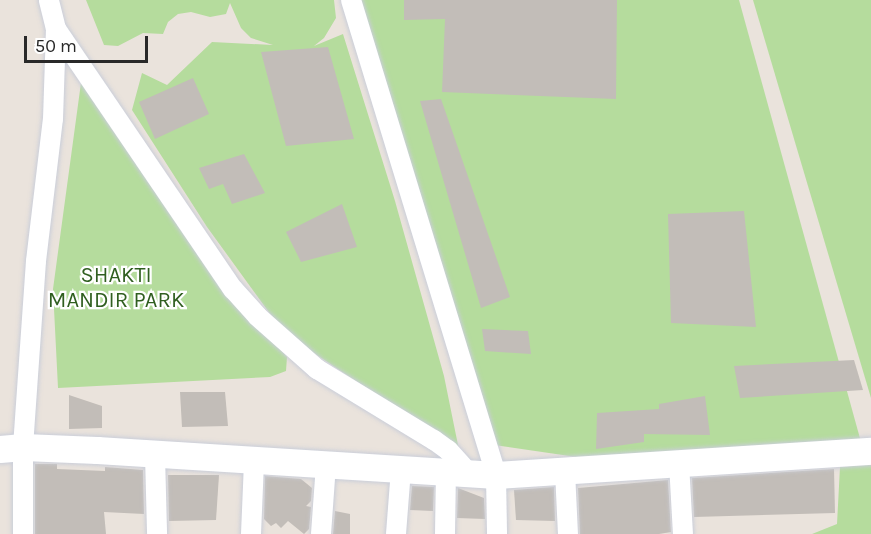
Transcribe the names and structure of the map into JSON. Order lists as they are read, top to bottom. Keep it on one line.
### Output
{"parks":["SHAKTI MANDIR PARK"],"scale_bar":"50 m"}
